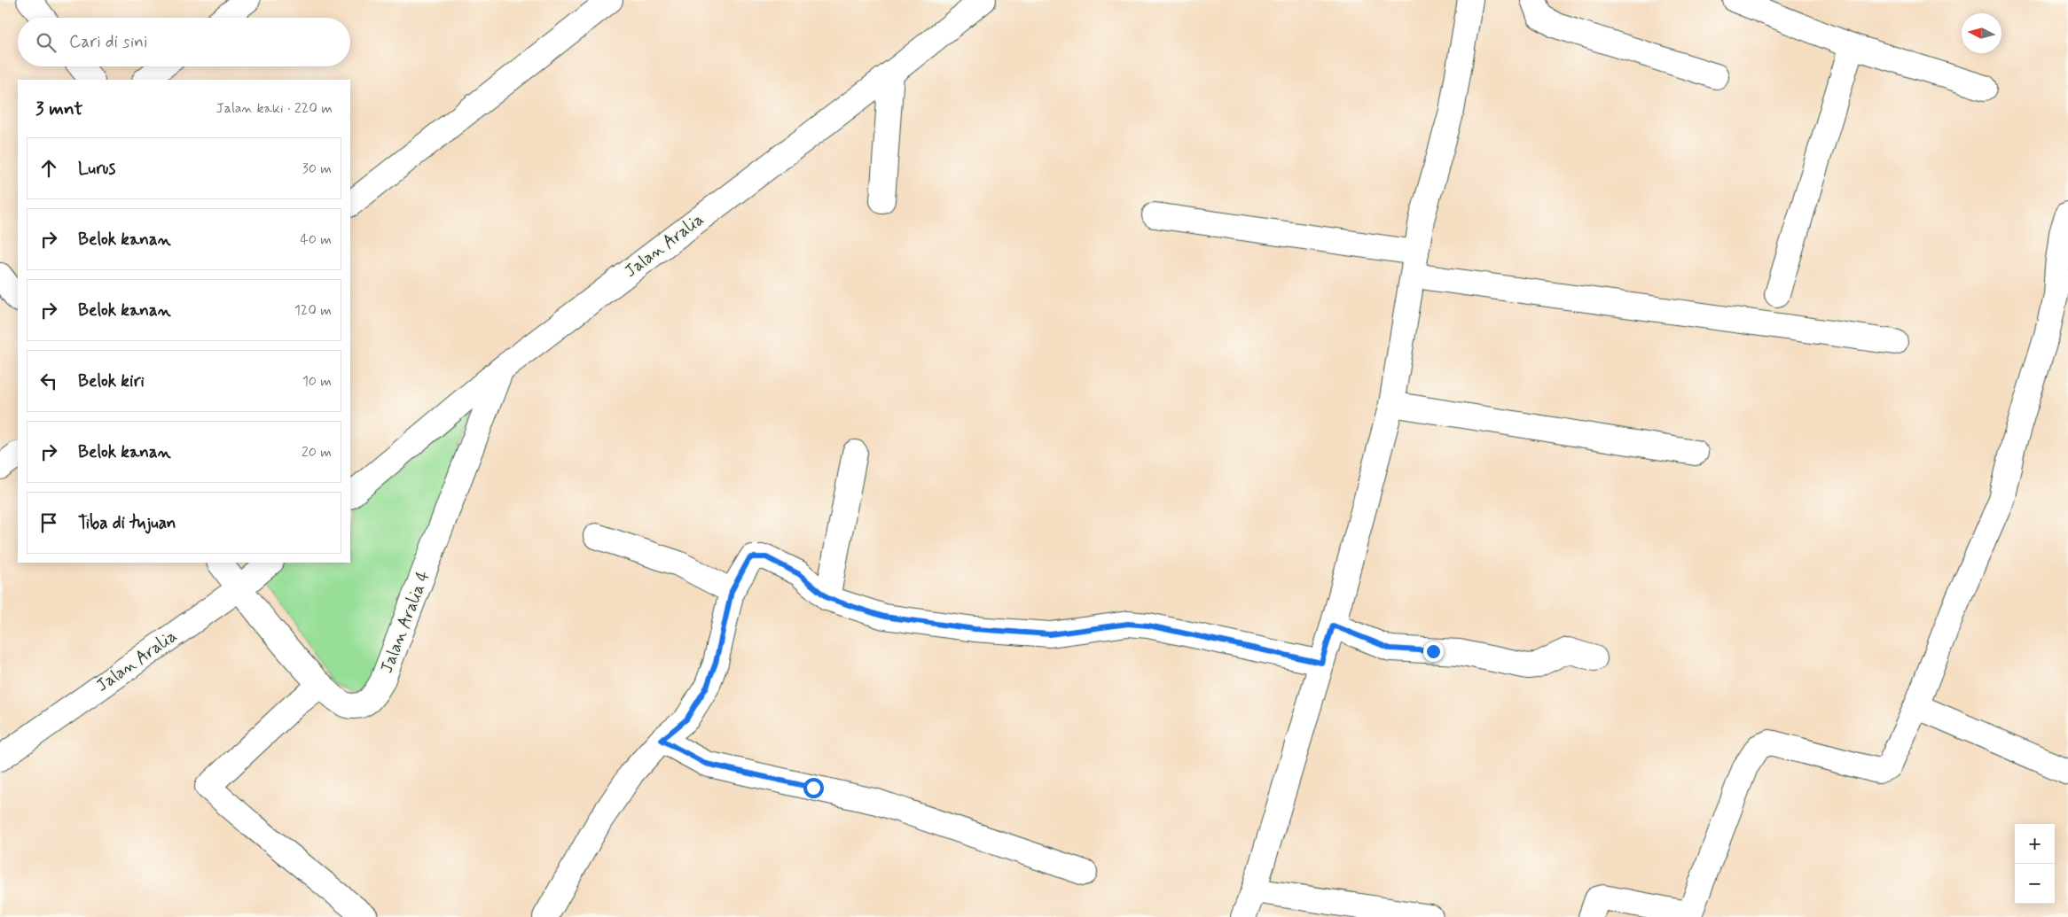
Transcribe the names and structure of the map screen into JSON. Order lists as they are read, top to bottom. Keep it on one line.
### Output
{"streets":{"street":["Jalan Aralia","Jalan Aralia 4"]},"crossings":[["Jalan Aralia","Jalan Aralia 4"]],"north":"left","page":{"search":"Cari di sini","heading":["3 mnt","Jalan kaki · 220 m"],"list":[["Lurus","30 m"],["Belok kanan","40 m"],["Belok kanan","120 m"],["Belok kiri","10 m"],["Belok kanan","20 m"],"Tiba di tujuan"],"map_buttons":["+","−"]}}
